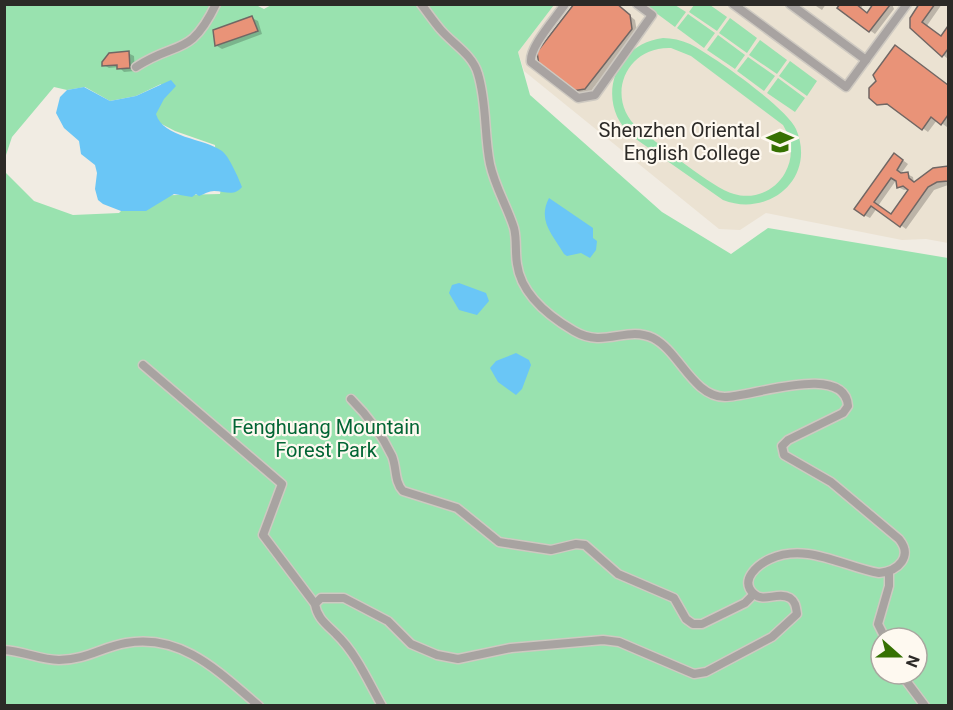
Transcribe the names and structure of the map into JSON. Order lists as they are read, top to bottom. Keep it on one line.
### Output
{"parks":["Fenghuang Mountain Forest Park"],"places":{"school or university":["Shenzhen Oriental English College"]},"north":"right"}
